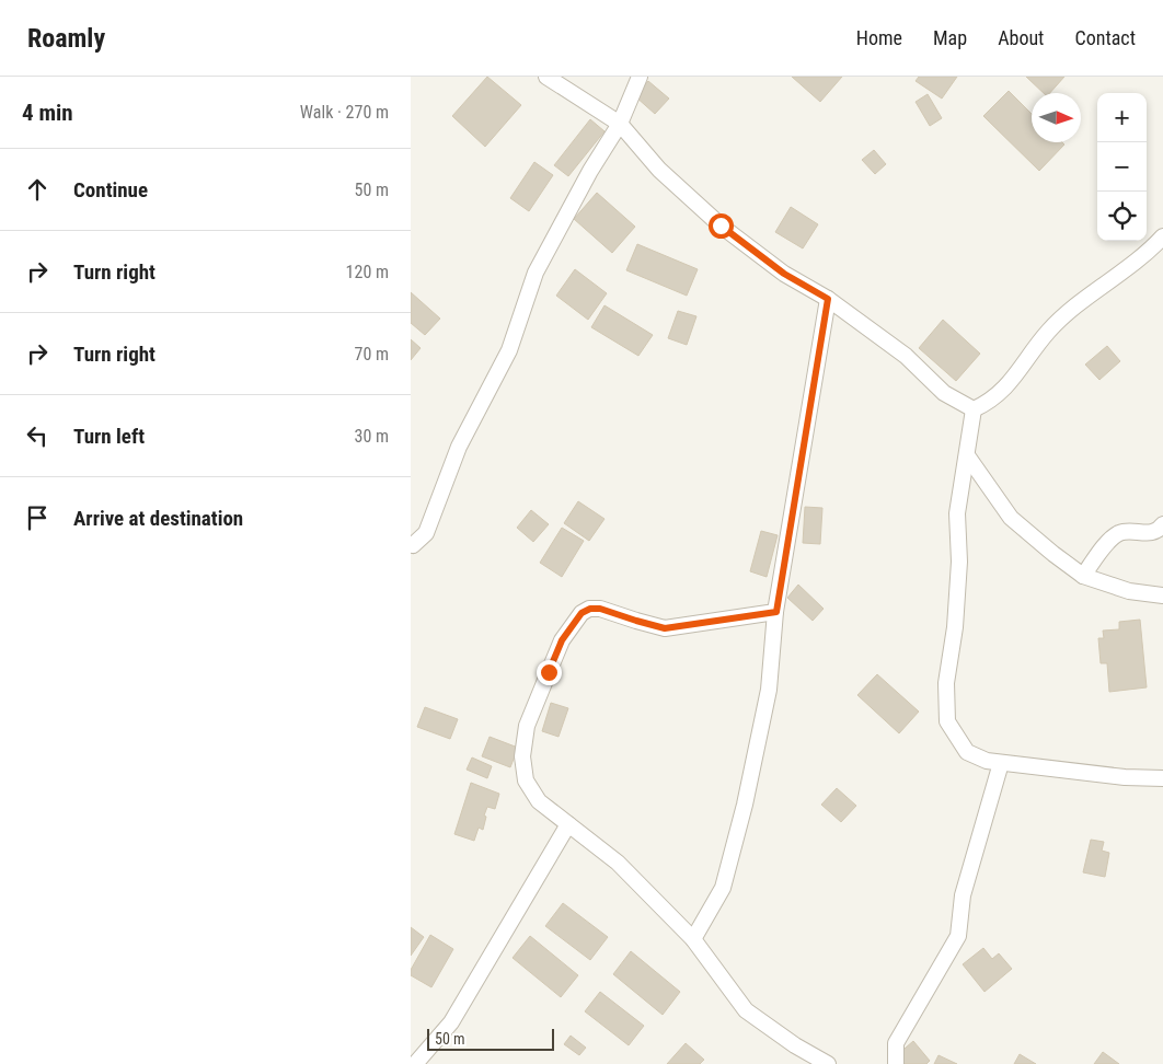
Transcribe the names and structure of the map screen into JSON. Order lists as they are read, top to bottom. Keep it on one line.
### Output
{"scale_bar":"50 m","north":"right","page":{"header":"Roamly","nav":["Home","Map","About","Contact"],"heading":["4 min","Walk · 270 m"],"map_buttons":["+","−"],"list":[["Continue","50 m"],["Turn right","120 m"],["Turn right","70 m"],["Turn left","30 m"],"Arrive at destination"],"scale":"50 m"}}
